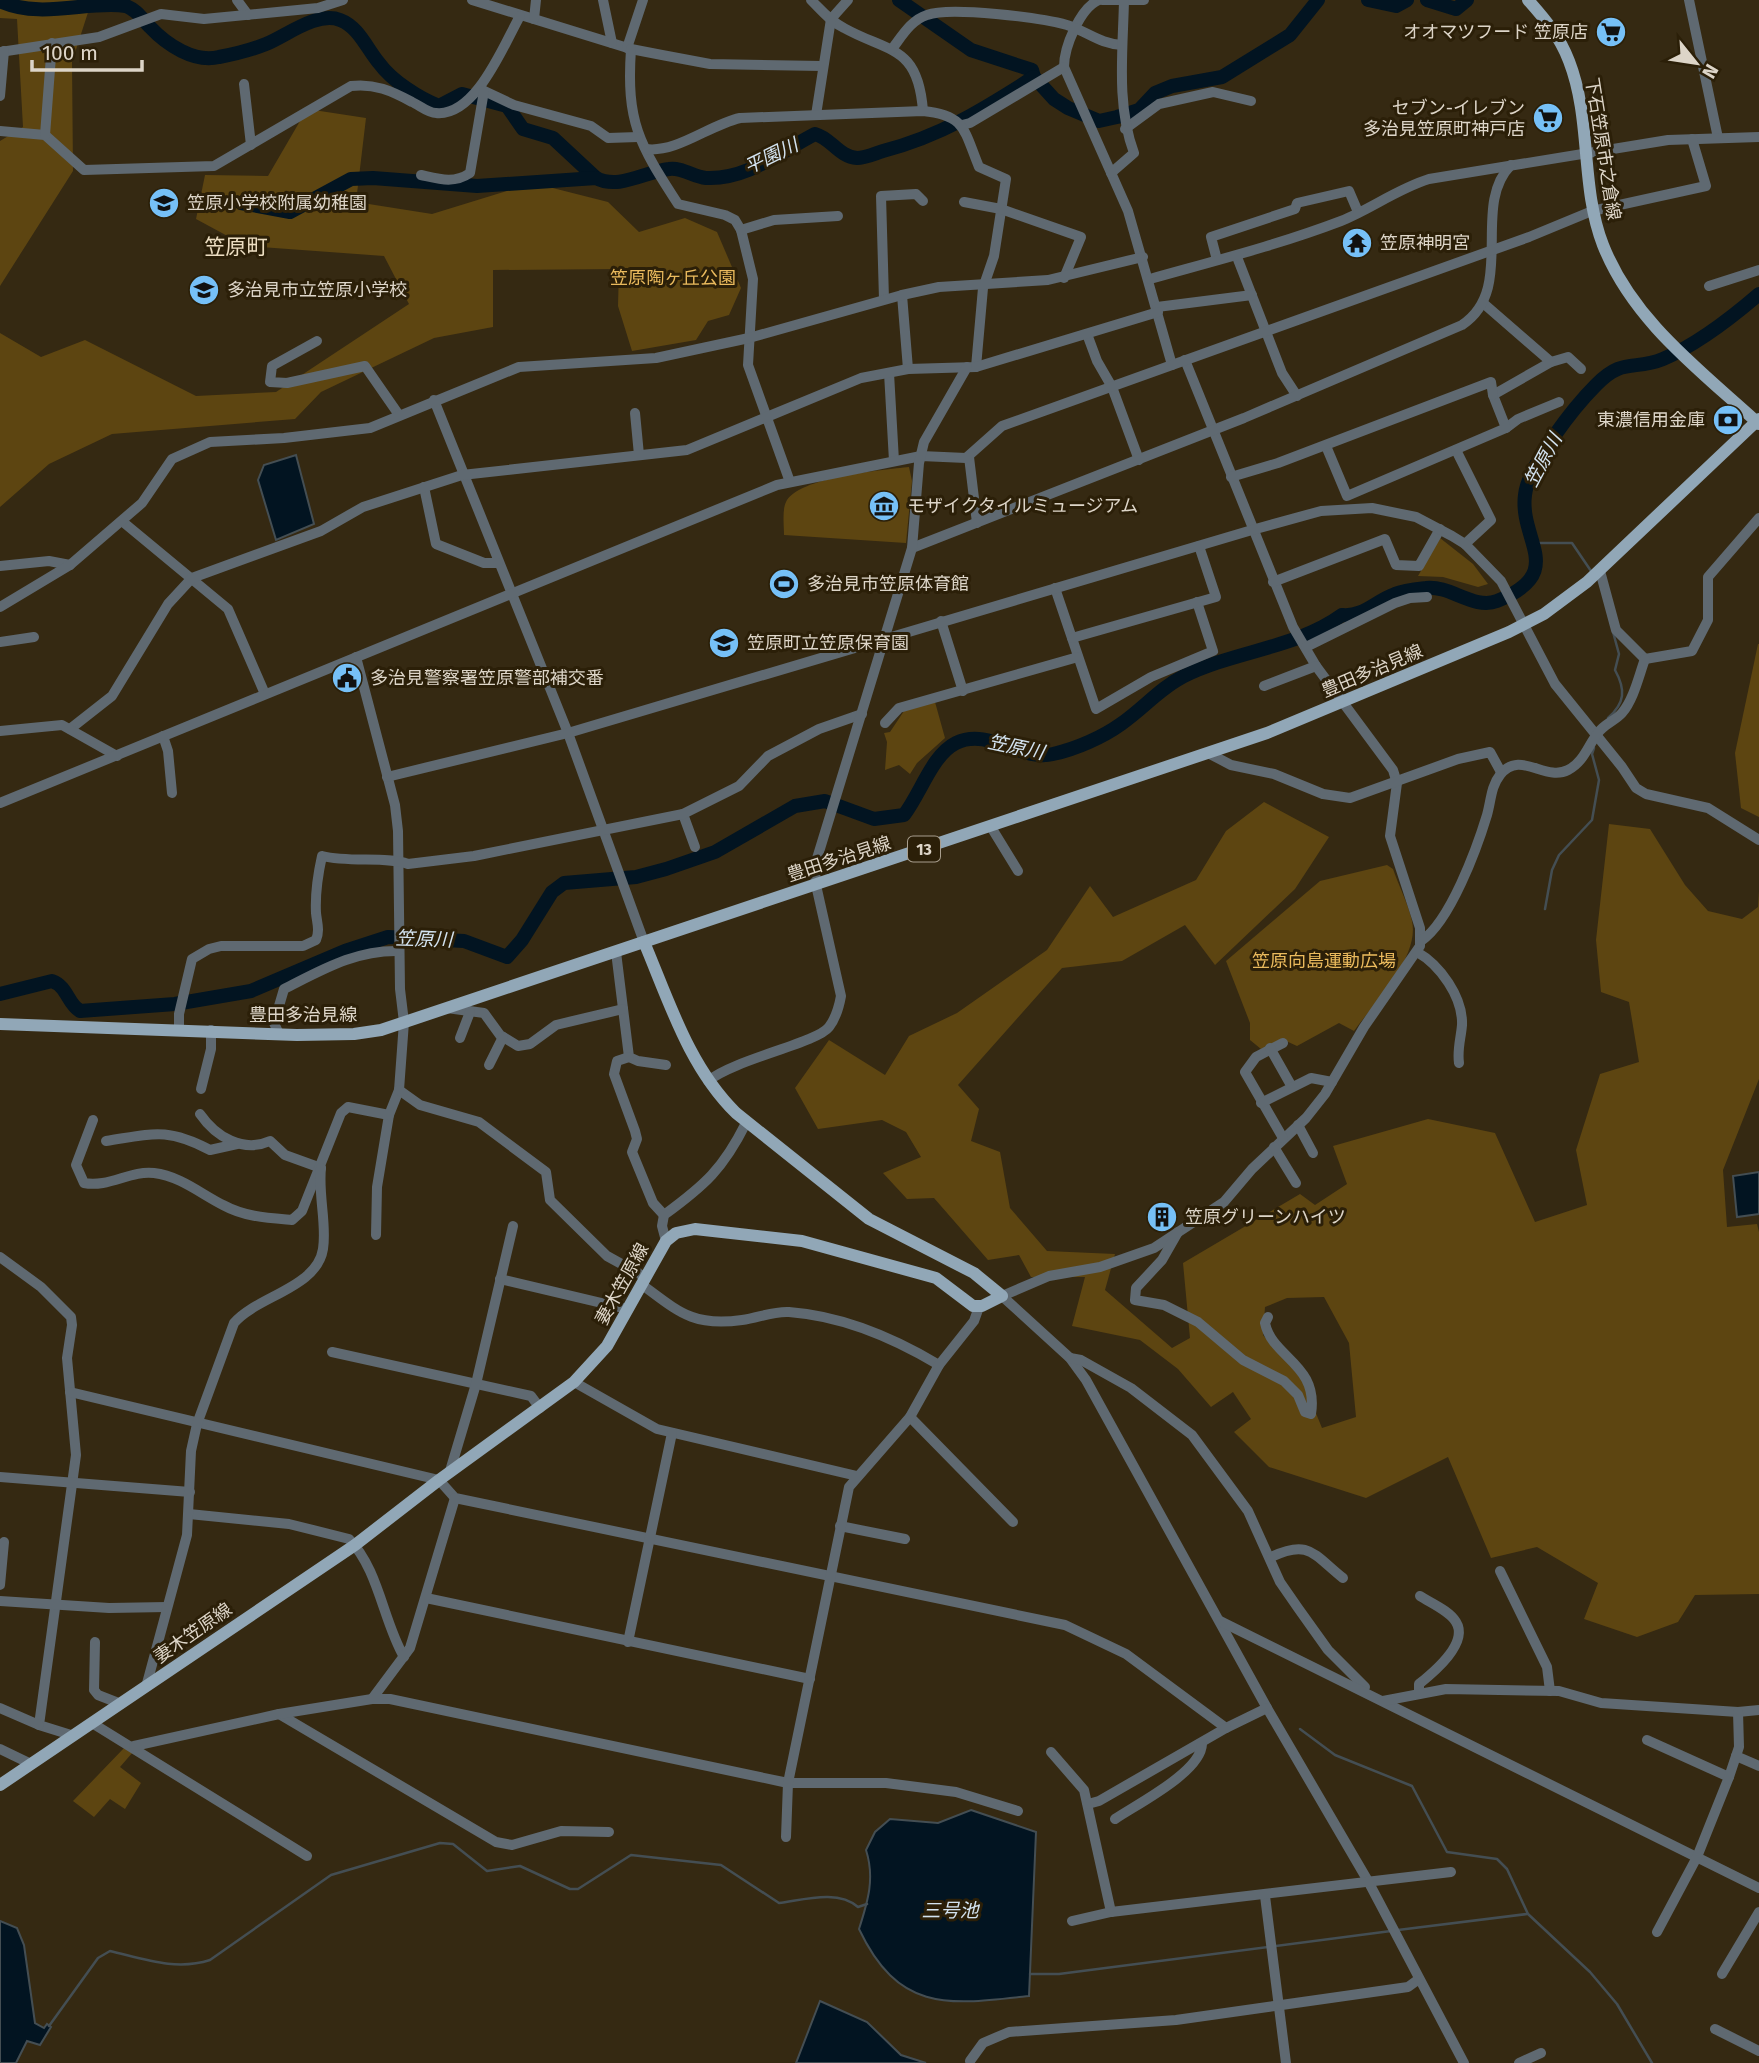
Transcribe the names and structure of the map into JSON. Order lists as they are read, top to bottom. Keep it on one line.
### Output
{"streets":{"main road":["下石笠原市之倉線","豊田多治見線","13","妻木笠原線"]},"crossings":[["下石笠原市之倉線","豊田多治見線"]],"districts":["笠原町"],"water":["平園川","笠原川","三号池"],"parks":["笠原陶ヶ丘公園","笠原向島運動広場"],"places":{"supermarket":["オオマツフード 笠原店","セブン-イレブン 多治見笠原町神戸店"],"school or university":["笠原小学校附属幼稚園","多治見市立笠原小学校","笠原町立笠原保育園"],"temple":["笠原神明宮"],"bank":["東濃信用金庫"],"museum":["モザイクタイルミュージアム"],"sports":["多治見市笠原体育館"],"public building":["多治見警察署笠原警部補交番"],"building":["笠原グリーンハイツ"]},"scale_bar":"100 m","north":"bottom right"}
